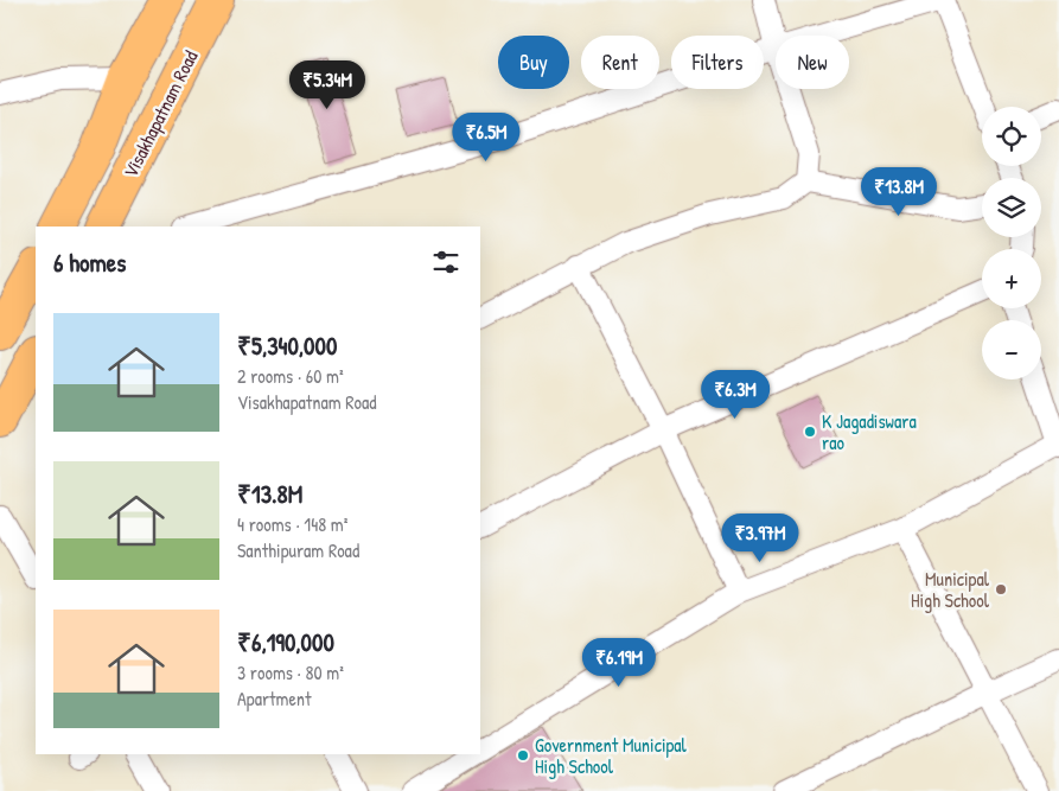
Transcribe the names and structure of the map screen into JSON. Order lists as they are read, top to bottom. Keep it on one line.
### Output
{"streets":{"main road":["Visakhapatnam Road"]},"places":["K Jagadiswara rao","Municipal High School","Government Municipal High School"],"page":{"chip":["Buy","Rent","Filters","New"],"price":["₹5.34M","₹6.5M","₹13.8M","₹6.3M","₹3.97M","₹6.19M"],"map_buttons":["+","−"],"heading":"6 homes","list":[{"name":"₹5,340,000","note":"2 rooms · 60 m² · Visakhapatnam Road"},{"name":"₹13.8M","note":"4 rooms · 148 m² · Santhipuram Road"},{"name":"₹6,190,000","note":"3 rooms · 80 m² · Apartment"}]}}
